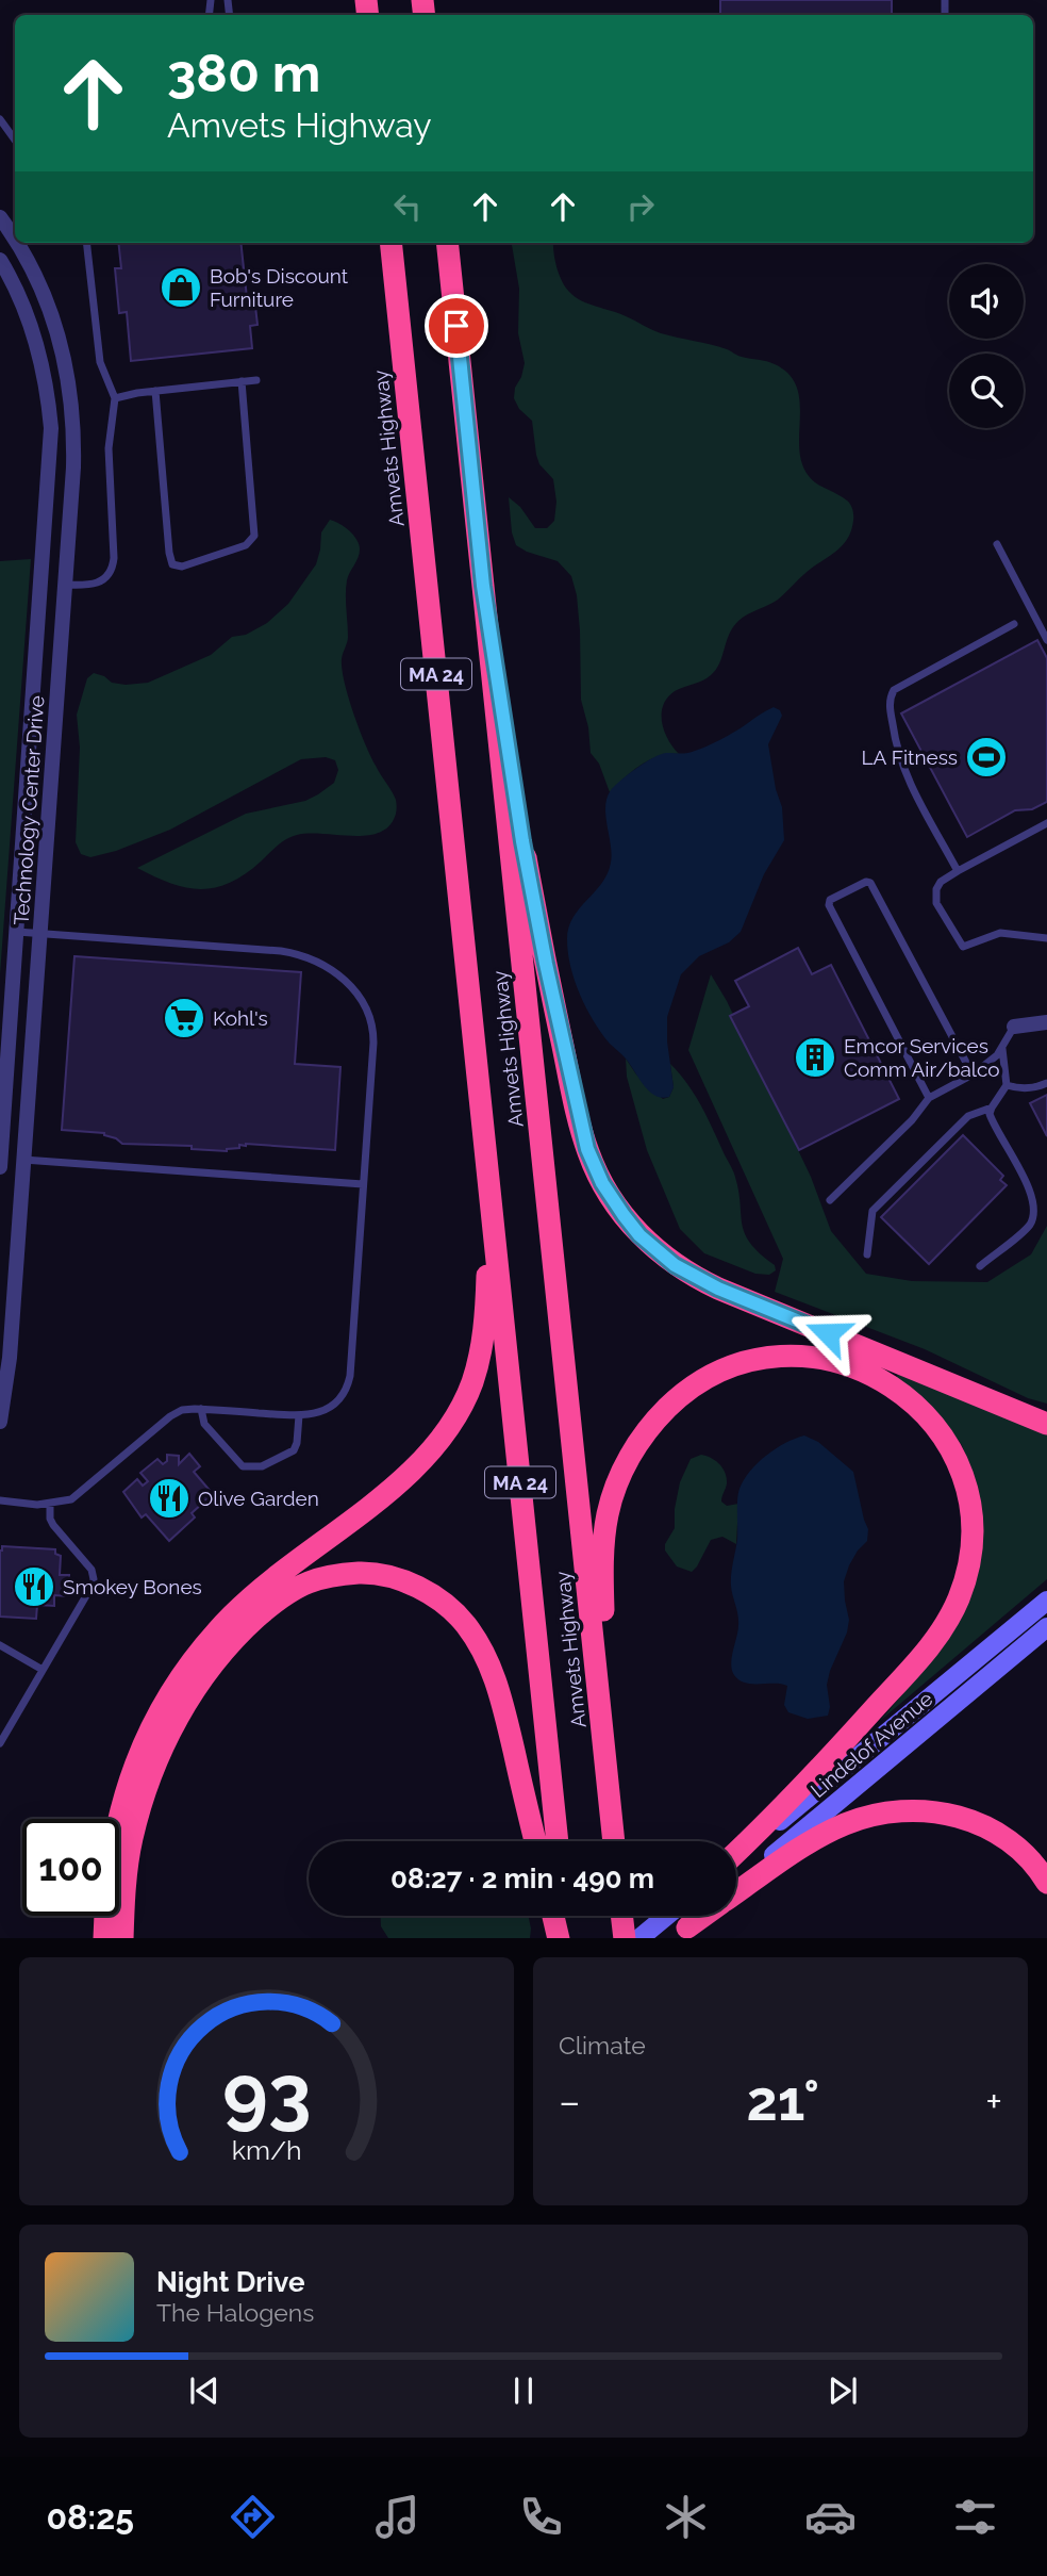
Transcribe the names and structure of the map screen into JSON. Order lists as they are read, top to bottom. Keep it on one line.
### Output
{"streets":{"highway":["Amvets Highway","MA 24"],"main road":["Lindelof Avenue"],"street":["Technology Center Drive"]},"places":{"shop":["Bob's Discount Furniture"],"sports":["LA Fitness"],"supermarket":["Kohl's"],"building":["Emcor Services Comm Air/balco"],"restaurant":["Olive Garden","Smokey Bones"]},"page":{"turn":["380 m","Amvets Highway"],"limit":"100","trip":"08:27 · 2 min · 490 m","tile":"Climate","heat":["−","21°","+"],"song":["Night Drive","The Halogens"],"tabs":"08:25","gauge":["93","km/h"]}}
